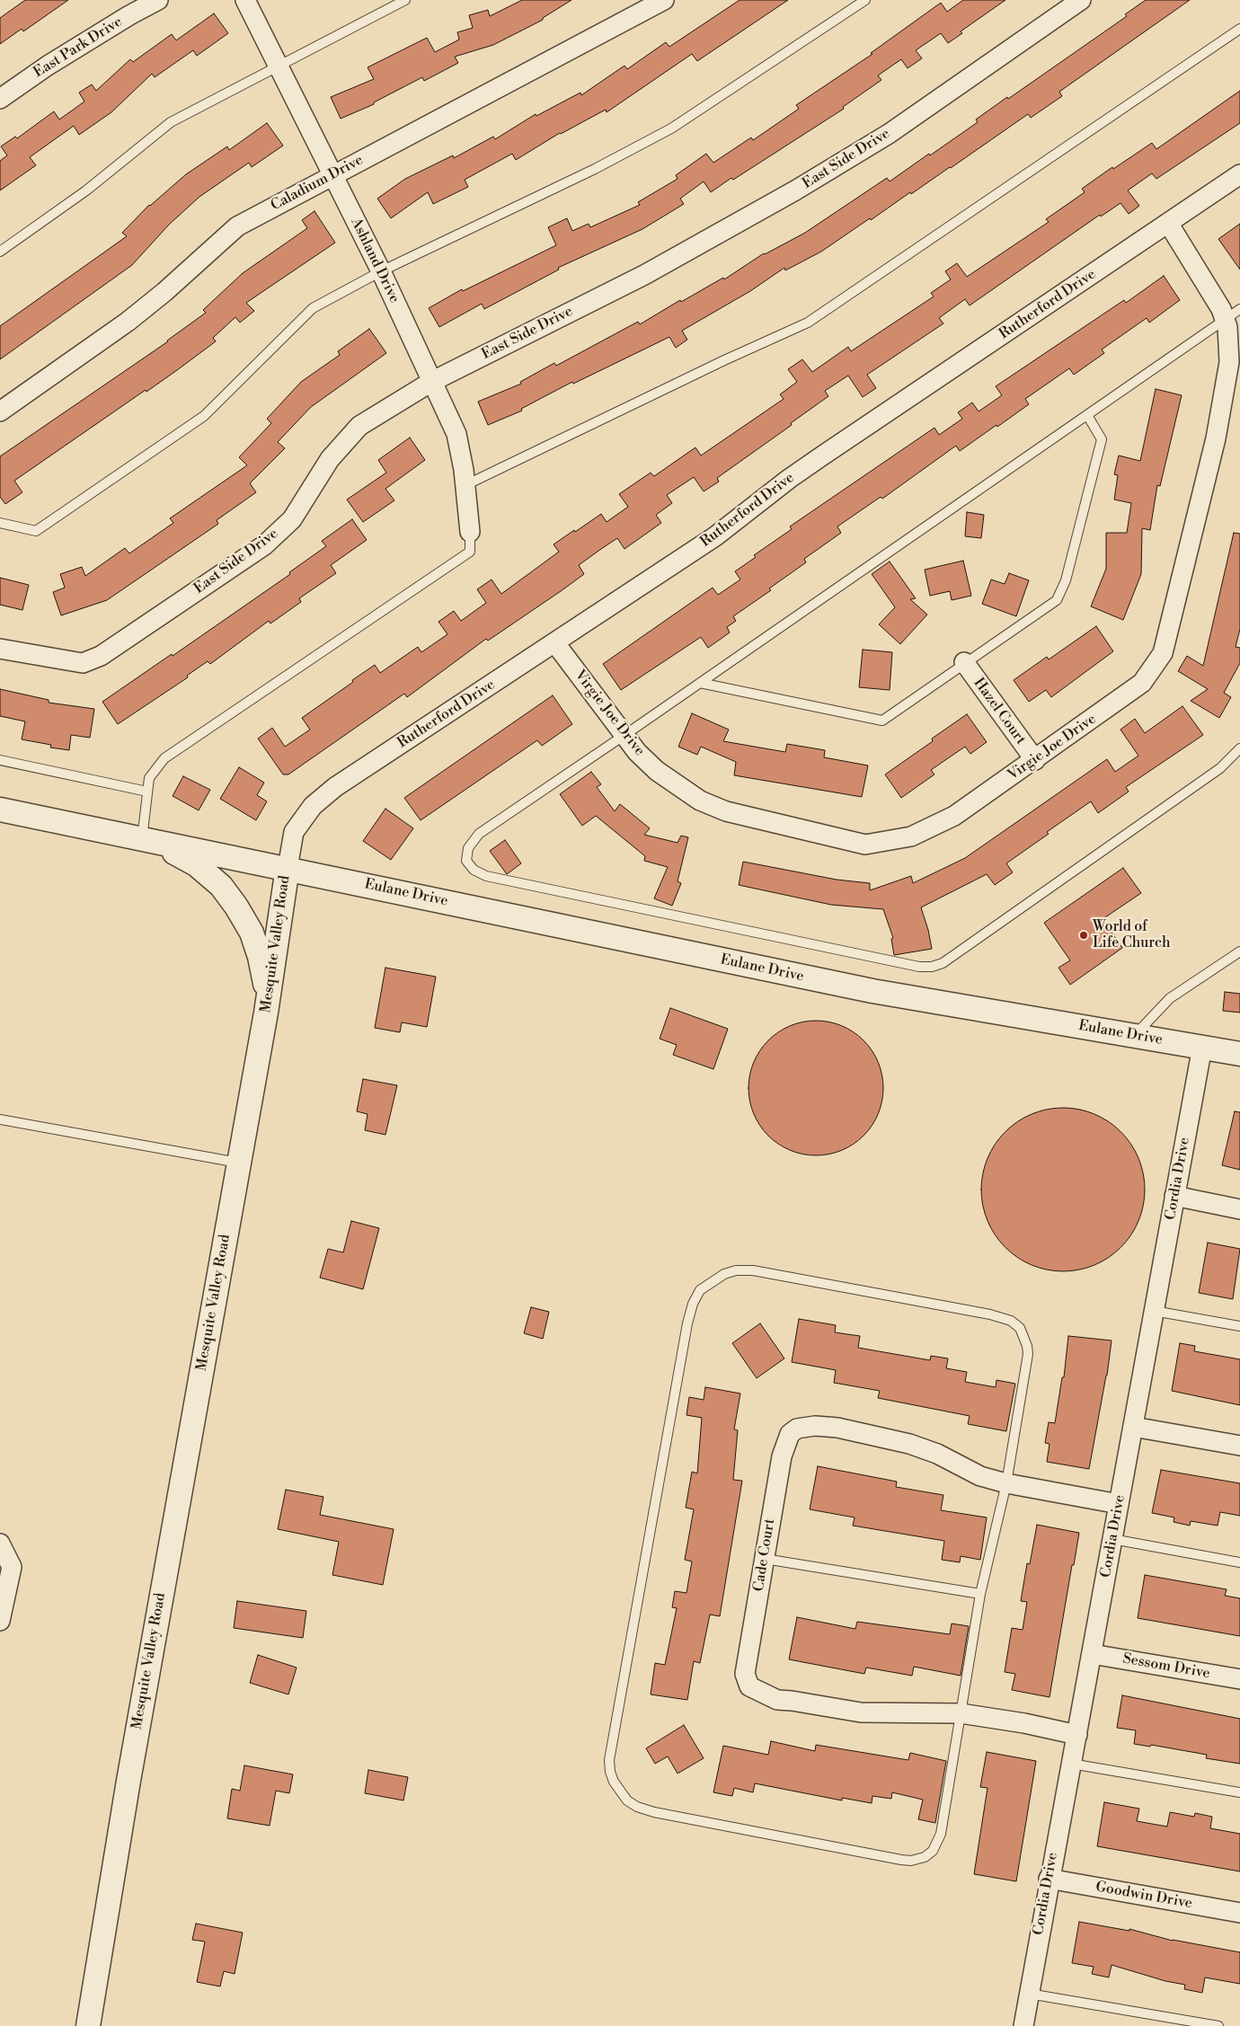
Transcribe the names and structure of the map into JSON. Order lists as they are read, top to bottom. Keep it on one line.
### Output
{"streets":{"street":["East Park Drive","East Side Drive","Caladium Drive","Ashland Drive","Rutherford Drive","Hazel Court","Virgie Joe Drive","Eulane Drive","Mesquite Valley Road","Cordia Drive","Cade Court","Sessom Drive","Goodwin Drive"]},"crossings":[["East Side Drive","Ashland Drive"],["Caladium Drive","Ashland Drive"],["Rutherford Drive","Virgie Joe Drive"],["Rutherford Drive","Eulane Drive"],["Rutherford Drive","Mesquite Valley Road"],["Hazel Court","Virgie Joe Drive"],["Eulane Drive","Mesquite Valley Road"],["Eulane Drive","Cordia Drive"],["Cordia Drive","Cade Court"],["Cordia Drive","Sessom Drive"],["Cordia Drive","Goodwin Drive"]],"places":["World of Life Church"]}
